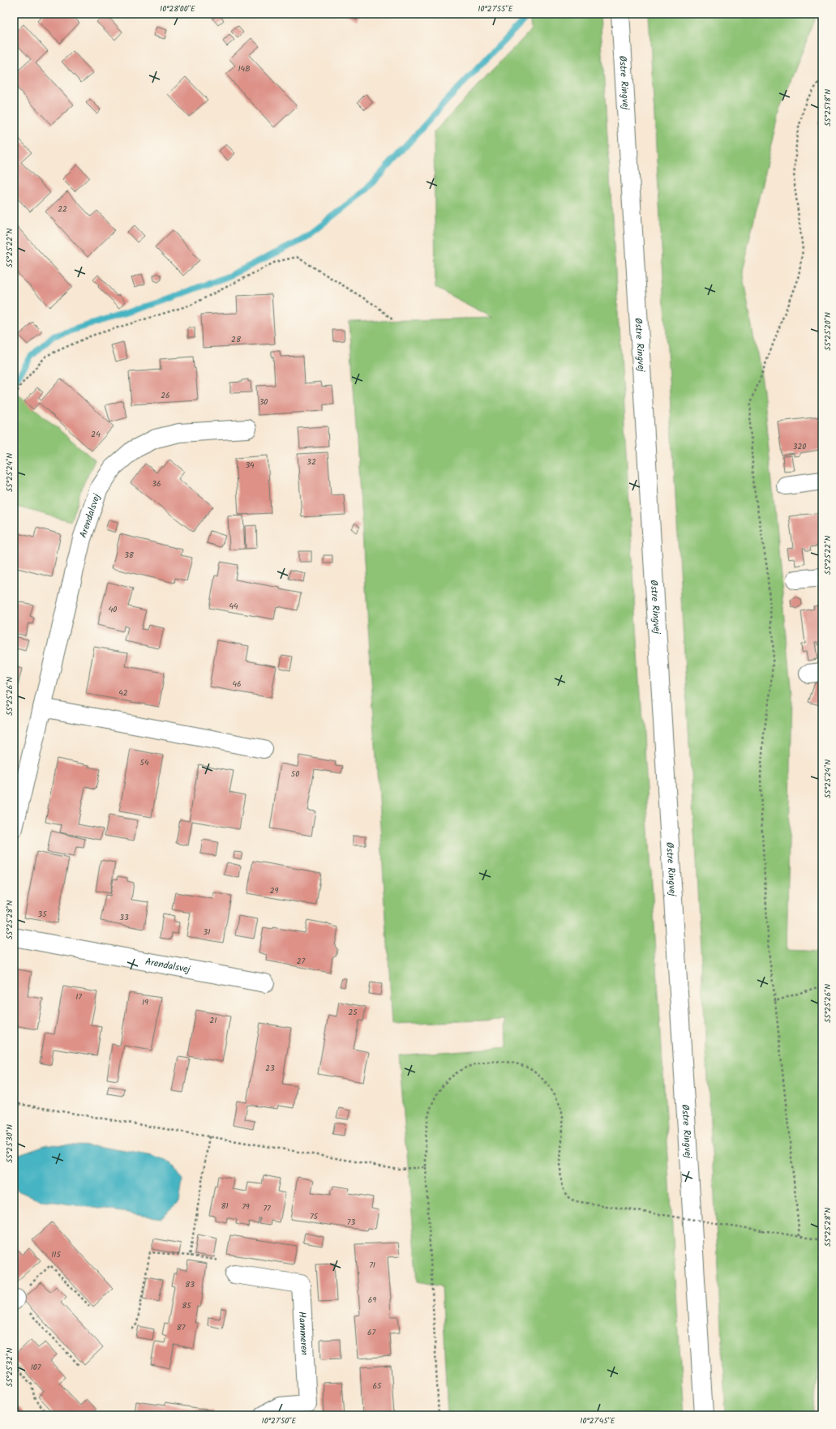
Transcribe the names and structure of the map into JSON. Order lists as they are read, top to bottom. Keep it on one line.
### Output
{"streets":{"main road":["Østre Ringvej","Arendalsvej","Hammeren"]},"house_numbers":["14B","22","28","26","30","24","320","32","34","36","38","44","40","46","42","54","50","29","35","33","31","27","17","19","25","21","23","81","79","77","75","73","115","71","83","69","85","87","67","107","65"],"coordinates":["10°28'00\"E","10°27'55\"E","55°25'18\"N","55°25'22\"N","55°25'20\"N","55°25'24\"N","55°25'26\"N","55°25'28\"N","55°25'30\"N","55°25'32\"N","10°27'50\"E","10°27'45\"E"]}
